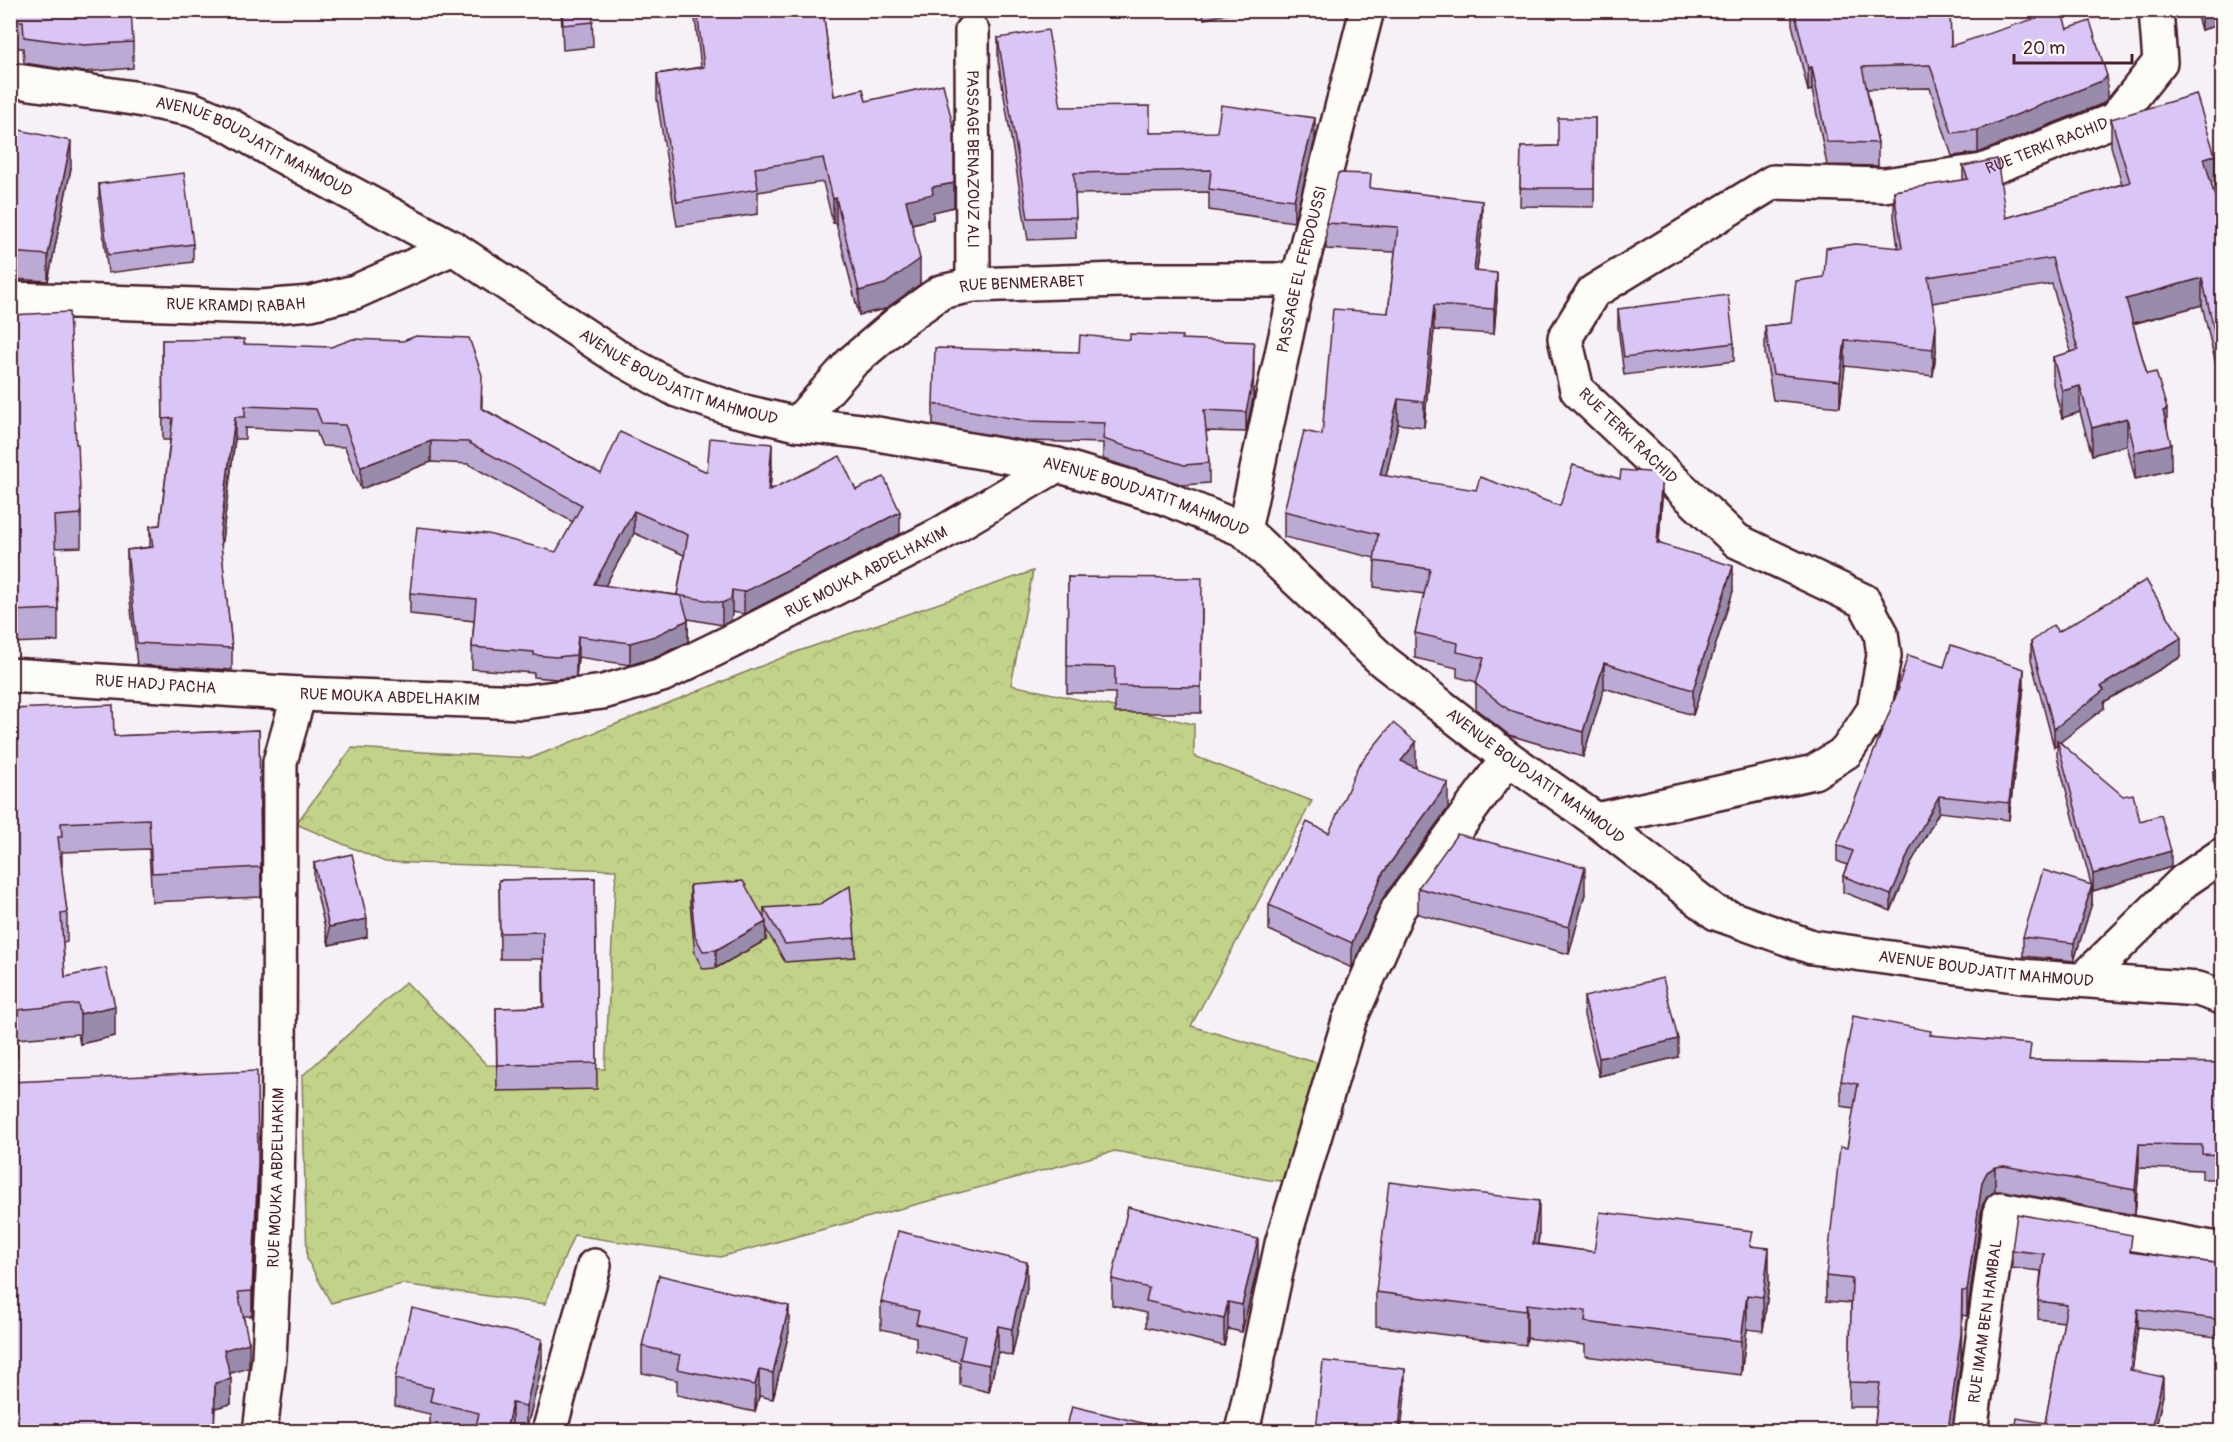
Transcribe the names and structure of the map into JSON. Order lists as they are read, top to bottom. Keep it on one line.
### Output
{"streets":{"street":["RUE TERKI RACHID","AVENUE BOUDJATIT MAHMOUD","PASSAGE BENAZOUZ ALI","PASSAGE EL FERDOUSSI","RUE BENMERABET","RUE KRAMDI RABAH","RUE MOUKA ABDELHAKIM","RUE HADJ PACHA","RUE IMAM BEN HAMBAL"]},"crossings":[["RUE TERKI RACHID","AVENUE BOUDJATIT MAHMOUD"],["AVENUE BOUDJATIT MAHMOUD","PASSAGE EL FERDOUSSI"],["AVENUE BOUDJATIT MAHMOUD","RUE BENMERABET"],["AVENUE BOUDJATIT MAHMOUD","RUE KRAMDI RABAH"],["AVENUE BOUDJATIT MAHMOUD","RUE MOUKA ABDELHAKIM"],["PASSAGE BENAZOUZ ALI","RUE BENMERABET"],["PASSAGE EL FERDOUSSI","RUE BENMERABET"],["RUE MOUKA ABDELHAKIM","RUE HADJ PACHA"]],"scale_bar":"20 m"}
